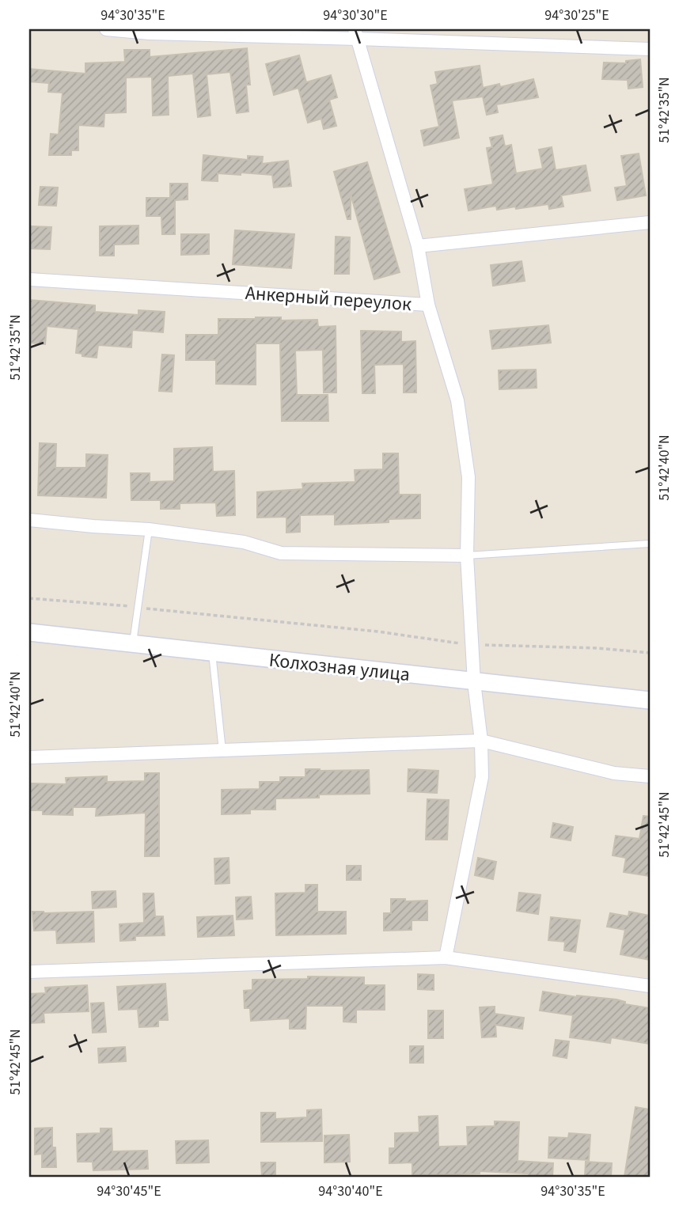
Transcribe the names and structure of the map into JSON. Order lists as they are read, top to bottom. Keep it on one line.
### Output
{"streets":{"main road":["Колхозная улица"],"street":["Анкерный переулок"]},"coordinates":["94°30'35\"E","94°30'30\"E","94°30'25\"E","51°42'35\"N","51°42'40\"N","51°42'45\"N","94°30'45\"E","94°30'40\"E"]}
